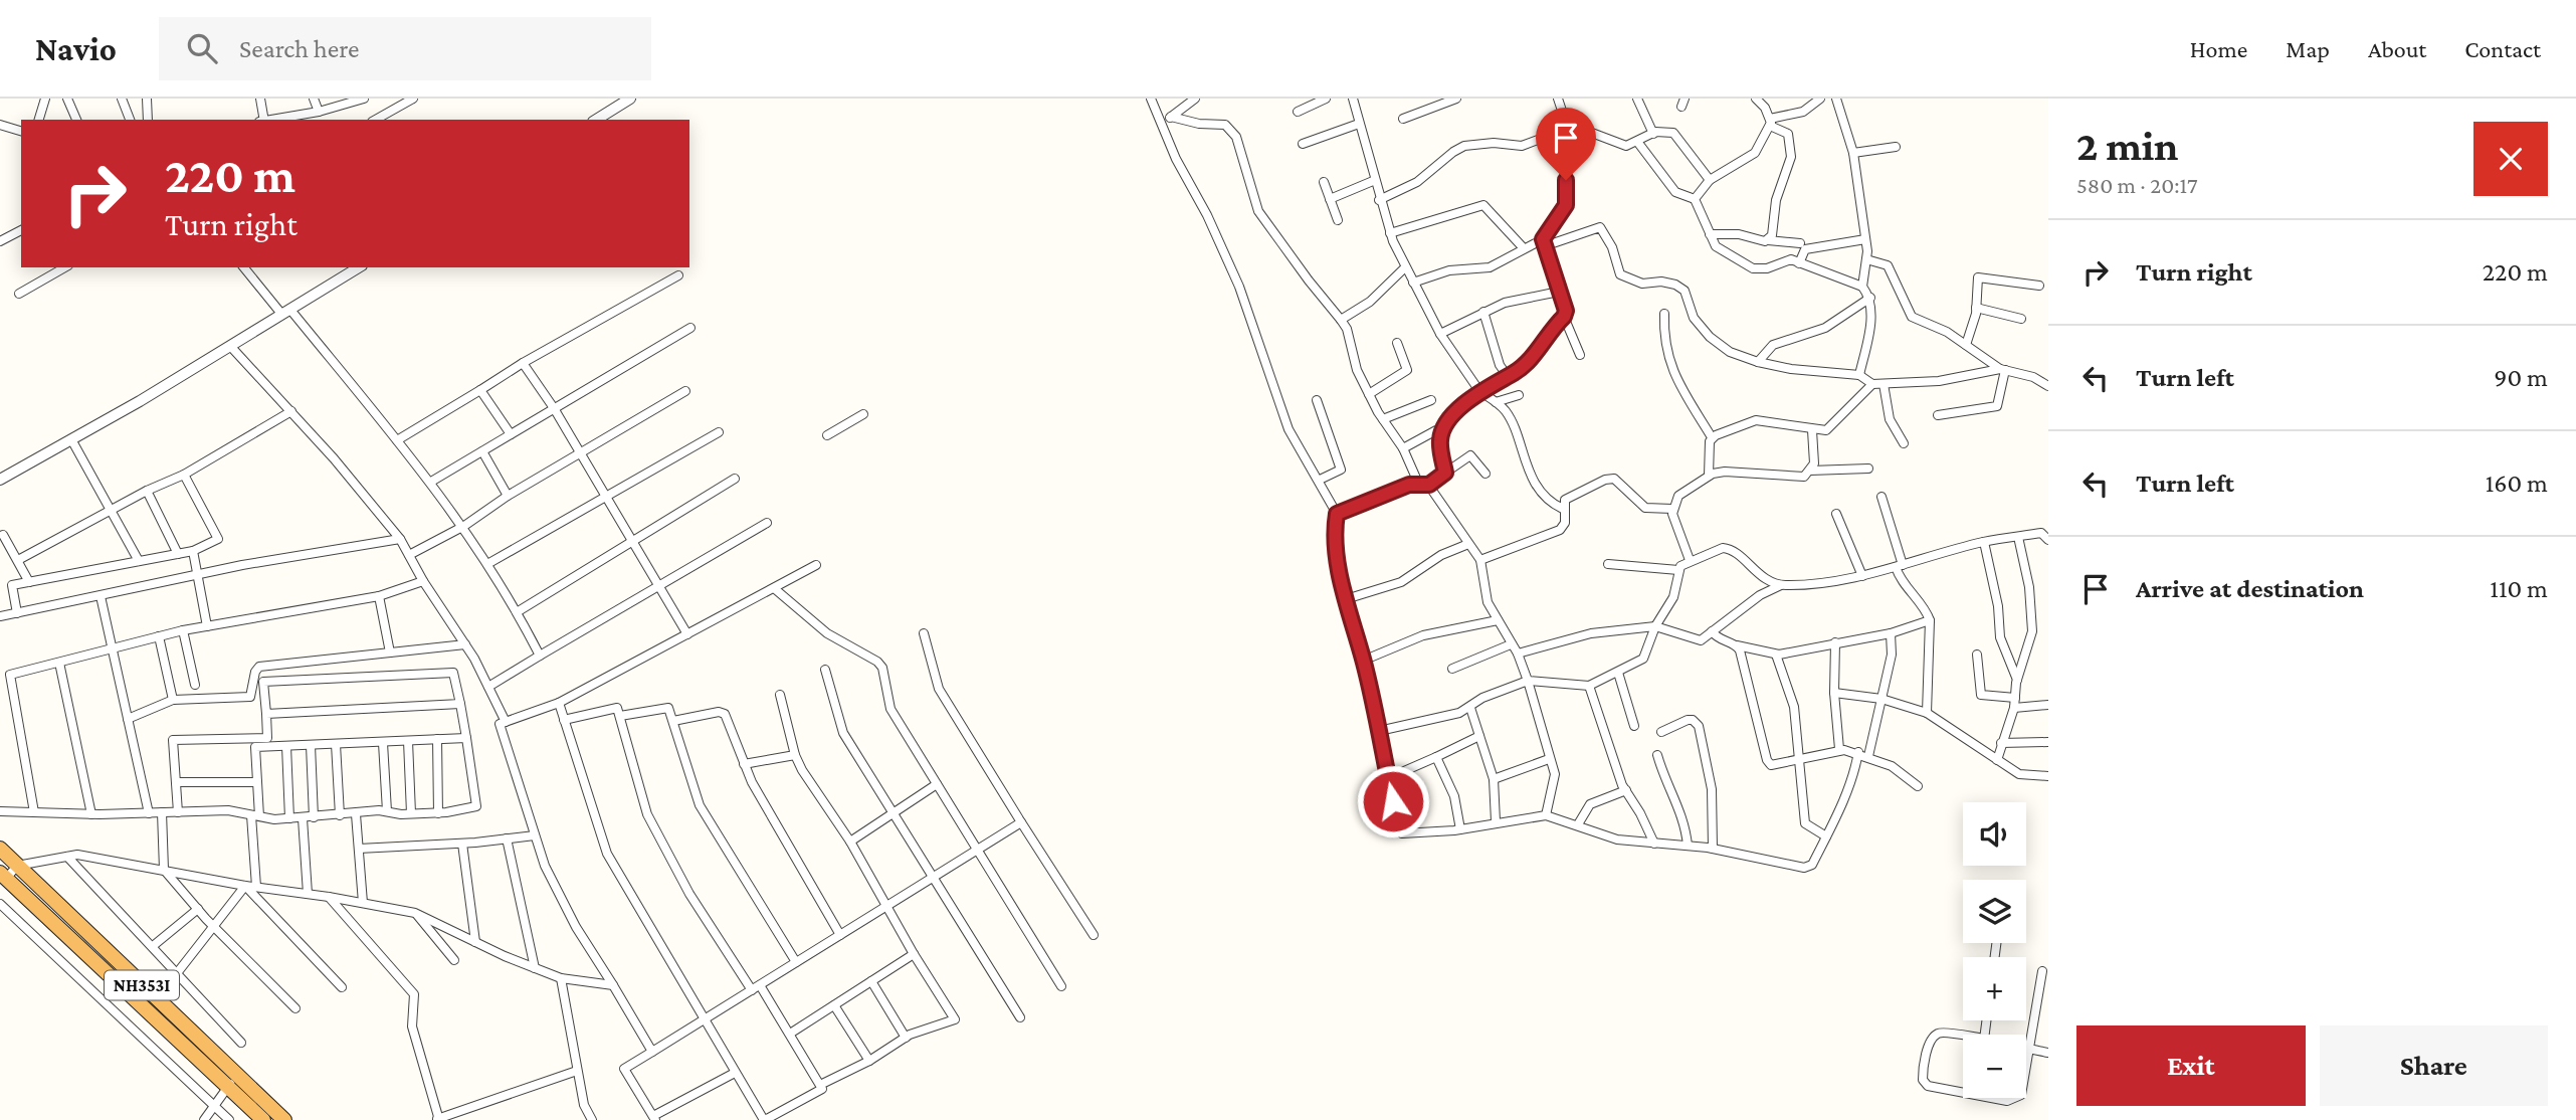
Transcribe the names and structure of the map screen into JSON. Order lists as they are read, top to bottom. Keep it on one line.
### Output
{"streets":{"highway":["NH353I"]},"page":{"header":"Navio","search":"Search here","nav":["Home","Map","About","Contact"],"heading":["2 min","580 m · 20:17"],"turn":["220 m","Turn right"],"list":[{"name":"Turn right","value":"220 m"},{"name":"Turn left","value":"90 m"},{"name":"Turn left","value":"160 m"},{"name":"Arrive at destination","value":"110 m"}],"map_buttons":["+","−"],"buttons":["Exit","Share"]}}
